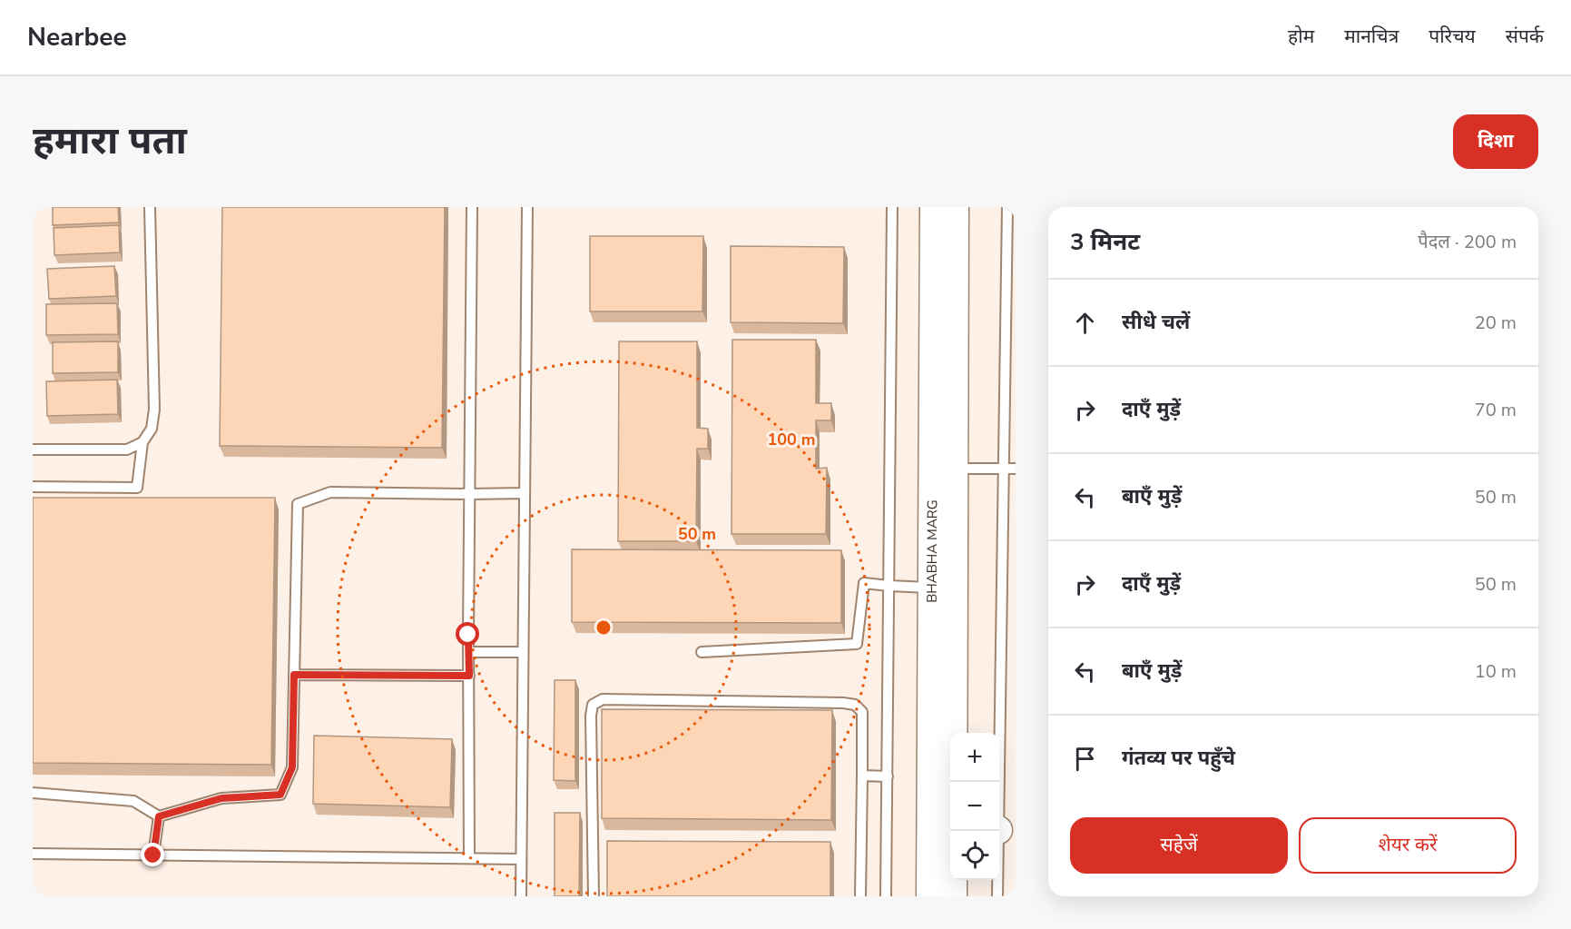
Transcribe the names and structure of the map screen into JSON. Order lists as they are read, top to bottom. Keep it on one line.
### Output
{"streets":{"street":["BHABHA MARG"]},"page":{"header":"Nearbee","nav":["होम","मानचित्र","परिचय","संपर्क"],"buttons":["दिशा",["सहेजें","शेयर करें"]],"title":"हमारा पता","heading":["3 मिनट","पैदल · 200 m"],"list":[["सीधे चलें","20 m"],["दाएँ मुड़ें","70 m"],["बाएँ मुड़ें","50 m"],["दाएँ मुड़ें","50 m"],["बाएँ मुड़ें","10 m"],"गंतव्य पर पहुँचे"],"map_buttons":["+","−"]},"rings":["100 m","50 m"]}
